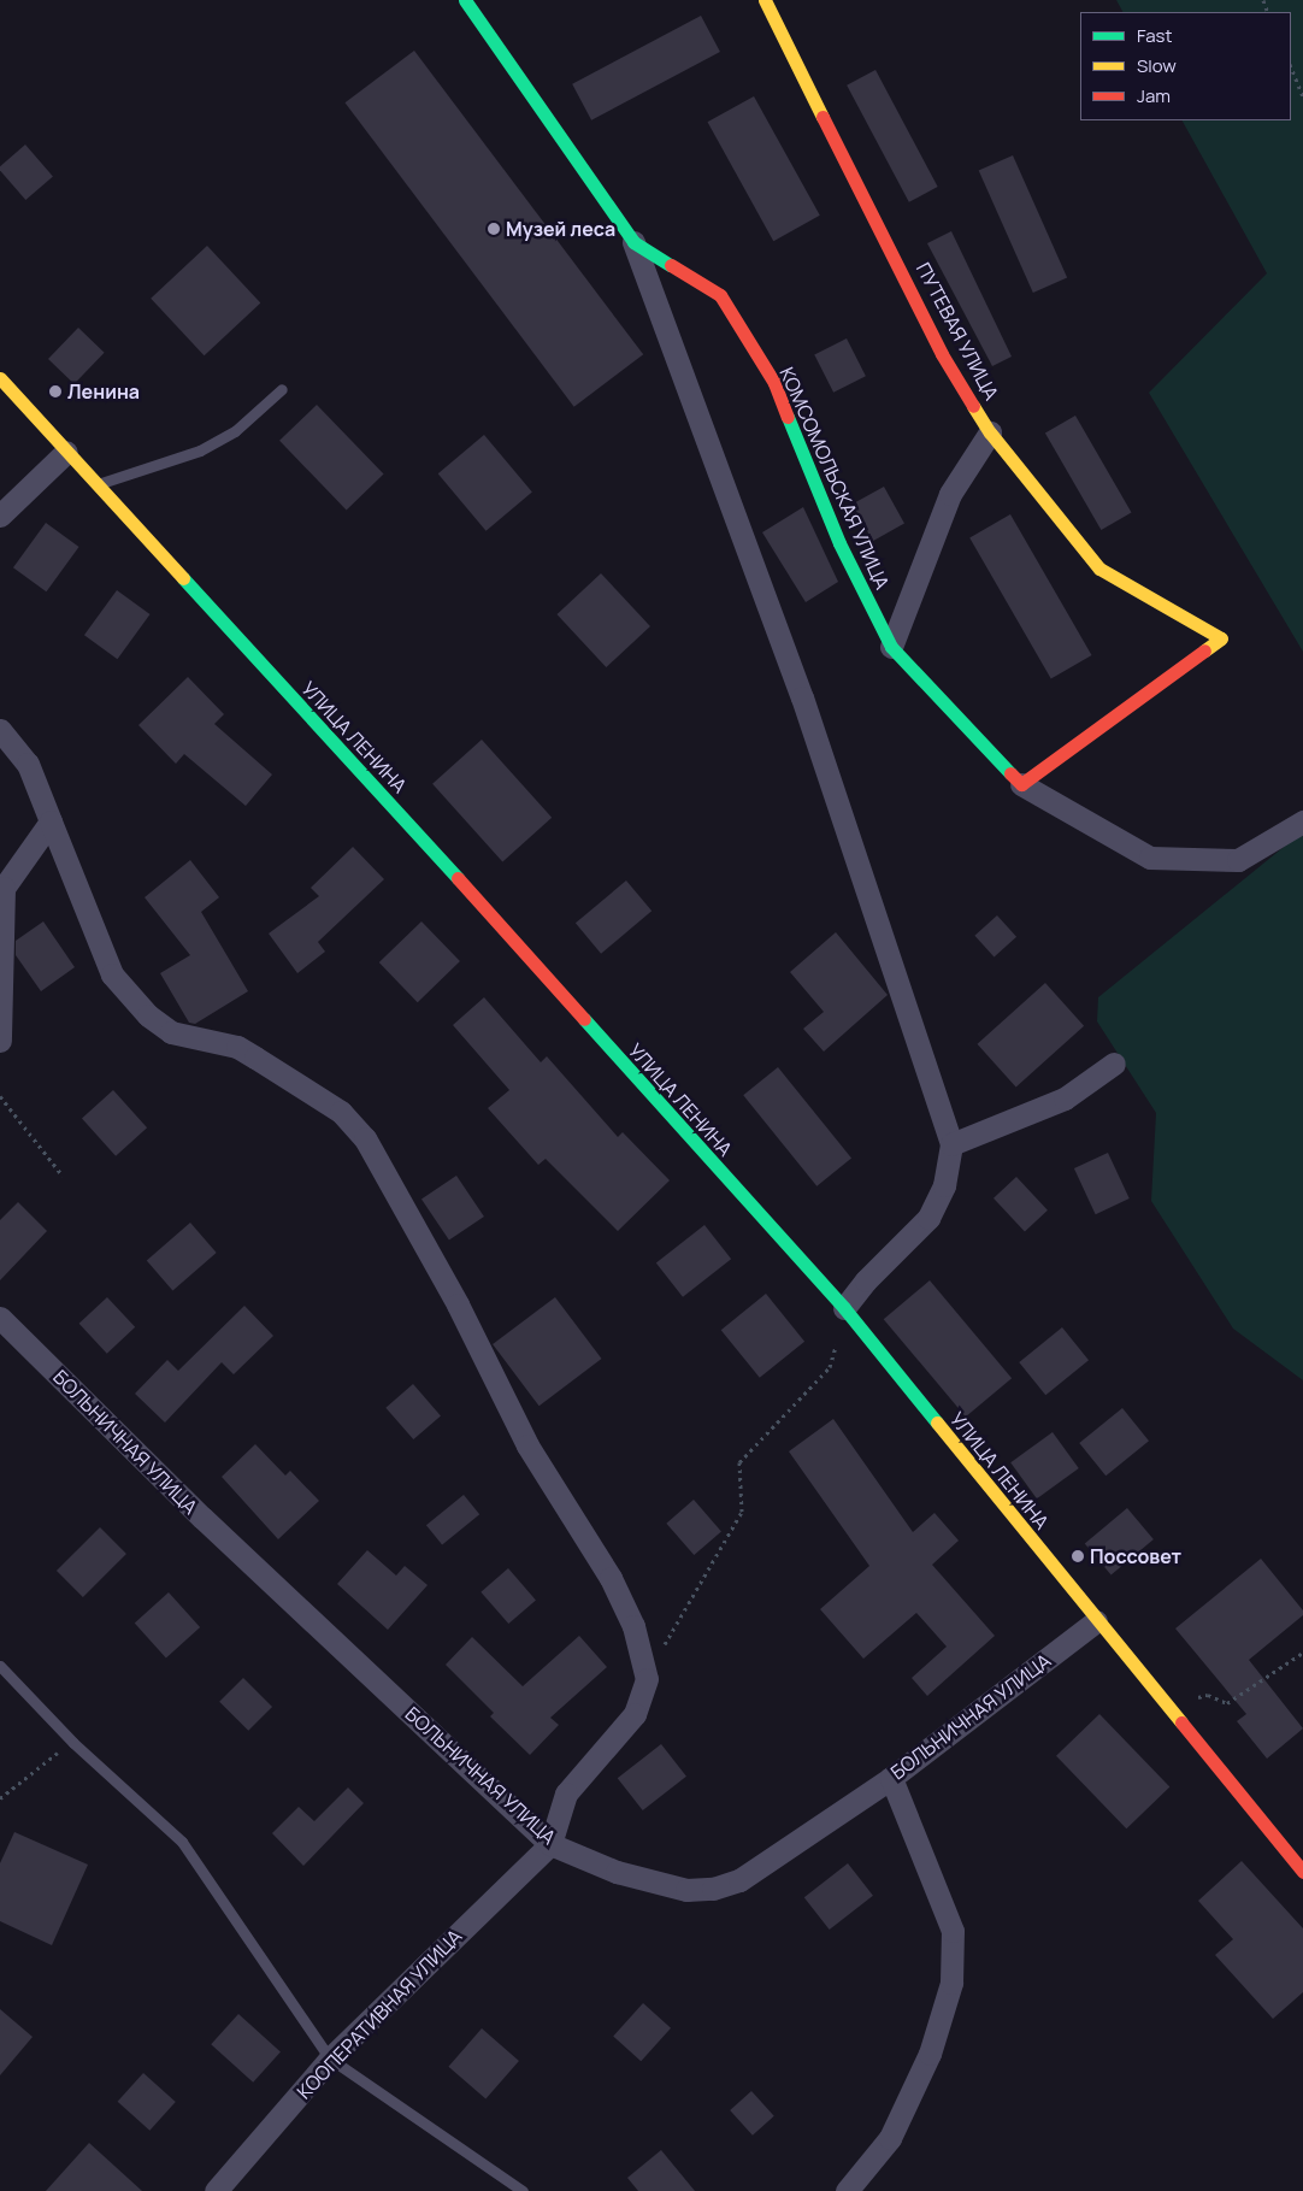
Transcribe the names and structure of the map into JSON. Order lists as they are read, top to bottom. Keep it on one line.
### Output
{"streets":{"street":["ПУТЕВАЯ УЛИЦА","КОМСОМОЛЬСКАЯ УЛИЦА","УЛИЦА ЛЕНИНА","БОЛЬНИЧНАЯ УЛИЦА","КООПЕРАТИВНАЯ УЛИЦА"]},"crossings":[["ПУТЕВАЯ УЛИЦА","КОМСОМОЛЬСКАЯ УЛИЦА"],["УЛИЦА ЛЕНИНА","БОЛЬНИЧНАЯ УЛИЦА"],["БОЛЬНИЧНАЯ УЛИЦА","КООПЕРАТИВНАЯ УЛИЦА"]],"places":["Музей леса","Ленина","Поссовет"],"legend":["Fast","Slow","Jam"]}
